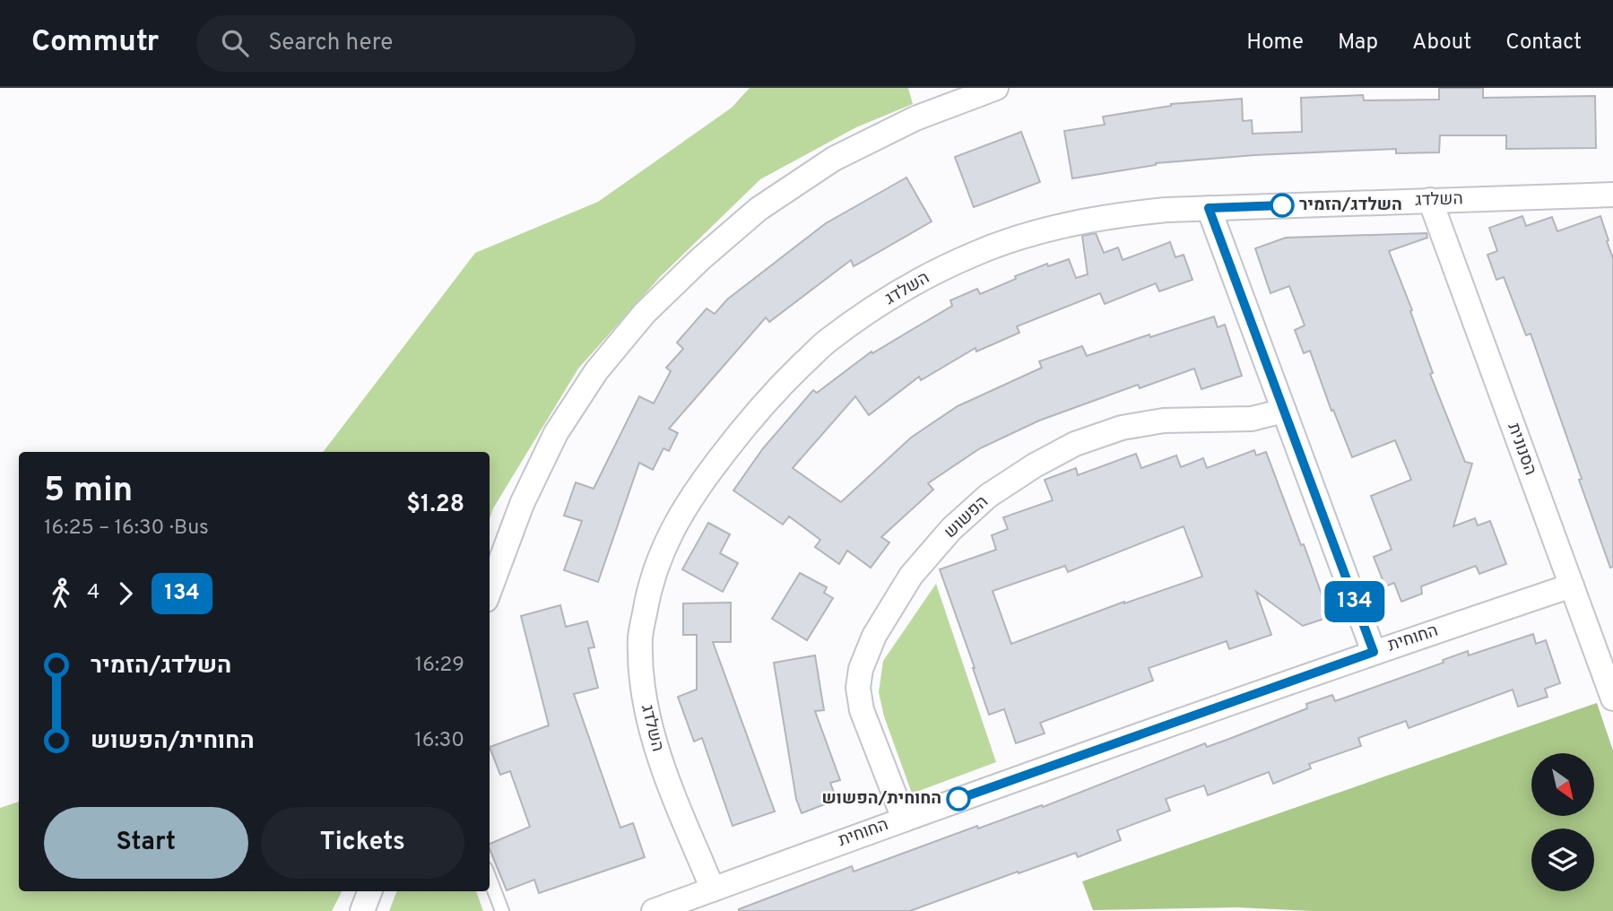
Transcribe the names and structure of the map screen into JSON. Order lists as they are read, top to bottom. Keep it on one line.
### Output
{"streets":{"street":["השלדג","הסנונית","הפשוש","החוחית"]},"crossings":[["השלדג","הסנונית"],["השלדג","החוחית"],["הסנונית","החוחית"],["הפשוש","החוחית"]],"places":["השלדג/הזמיר","החוחית/הפשוש"],"lines":["bus line 134"],"north":"bottom right","page":{"header":"Commutr","search":"Search here","nav":["Home","Map","About","Contact"],"on_map":"134","heading":["5 min","16:25 – 16:30 · Bus","$1.28"],"legs":["4","134"],"list":[{"name":"השלדג/הזמיר","value":"16:29"},{"name":"החוחית/הפשוש","value":"16:30"}],"buttons":["Start","Tickets"]}}
